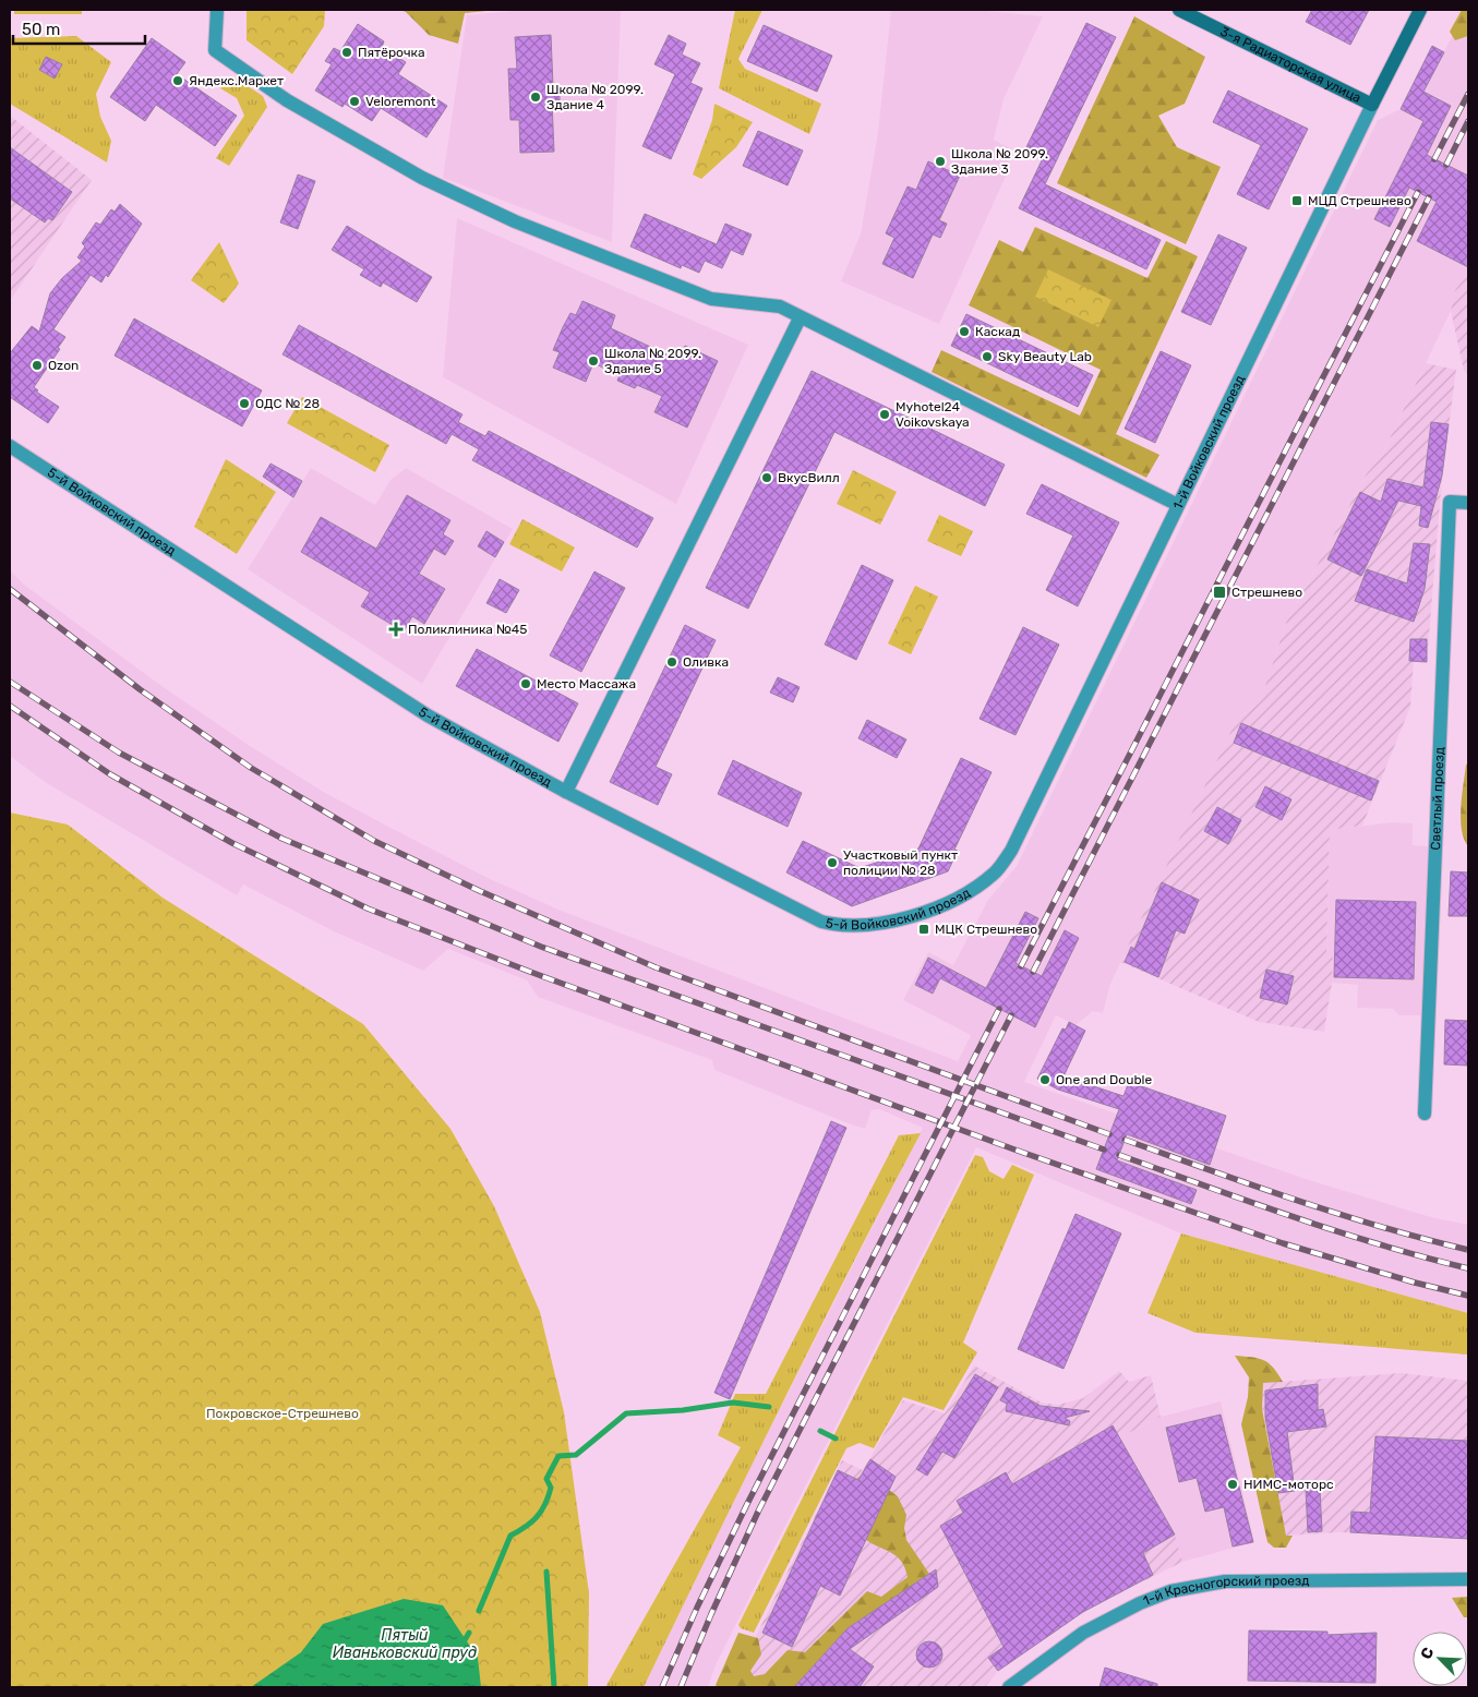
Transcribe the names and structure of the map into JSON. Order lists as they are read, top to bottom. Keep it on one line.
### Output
{"streets":{"street":["3-я Радиаторская улица","1-й Войковский проезд","5-й Войковский проезд","Светлый проезд","1-й Красногорский проезд"]},"crossings":[["3-я Радиаторская улица","1-й Войковский проезд"],["1-й Войковский проезд","5-й Войковский проезд"]],"water":["Пятый Иваньковский пруд"],"parks":["Покровское-Стрешнево"],"places":{"other":["Пятёрочка","Яндекс.Маркет","Школа № 2099. Здание 4","Veloremont","Школа № 2099. Здание 3","Каскад","Sky Beauty Lab","Школа № 2099. Здание 5","Ozon","ОДС № 28","Myhotel24 Voikovskaya","ВкусВилл","Оливка","Место Массажа","Участковый пункт полиции № 28","One and Double","НИМС-моторс"],"transit":["МЦД Стрешнево","Стрешнево","МЦК Стрешнево"],"health":["Поликлиника №45"]},"scale_bar":"50 m","north":"top left"}
